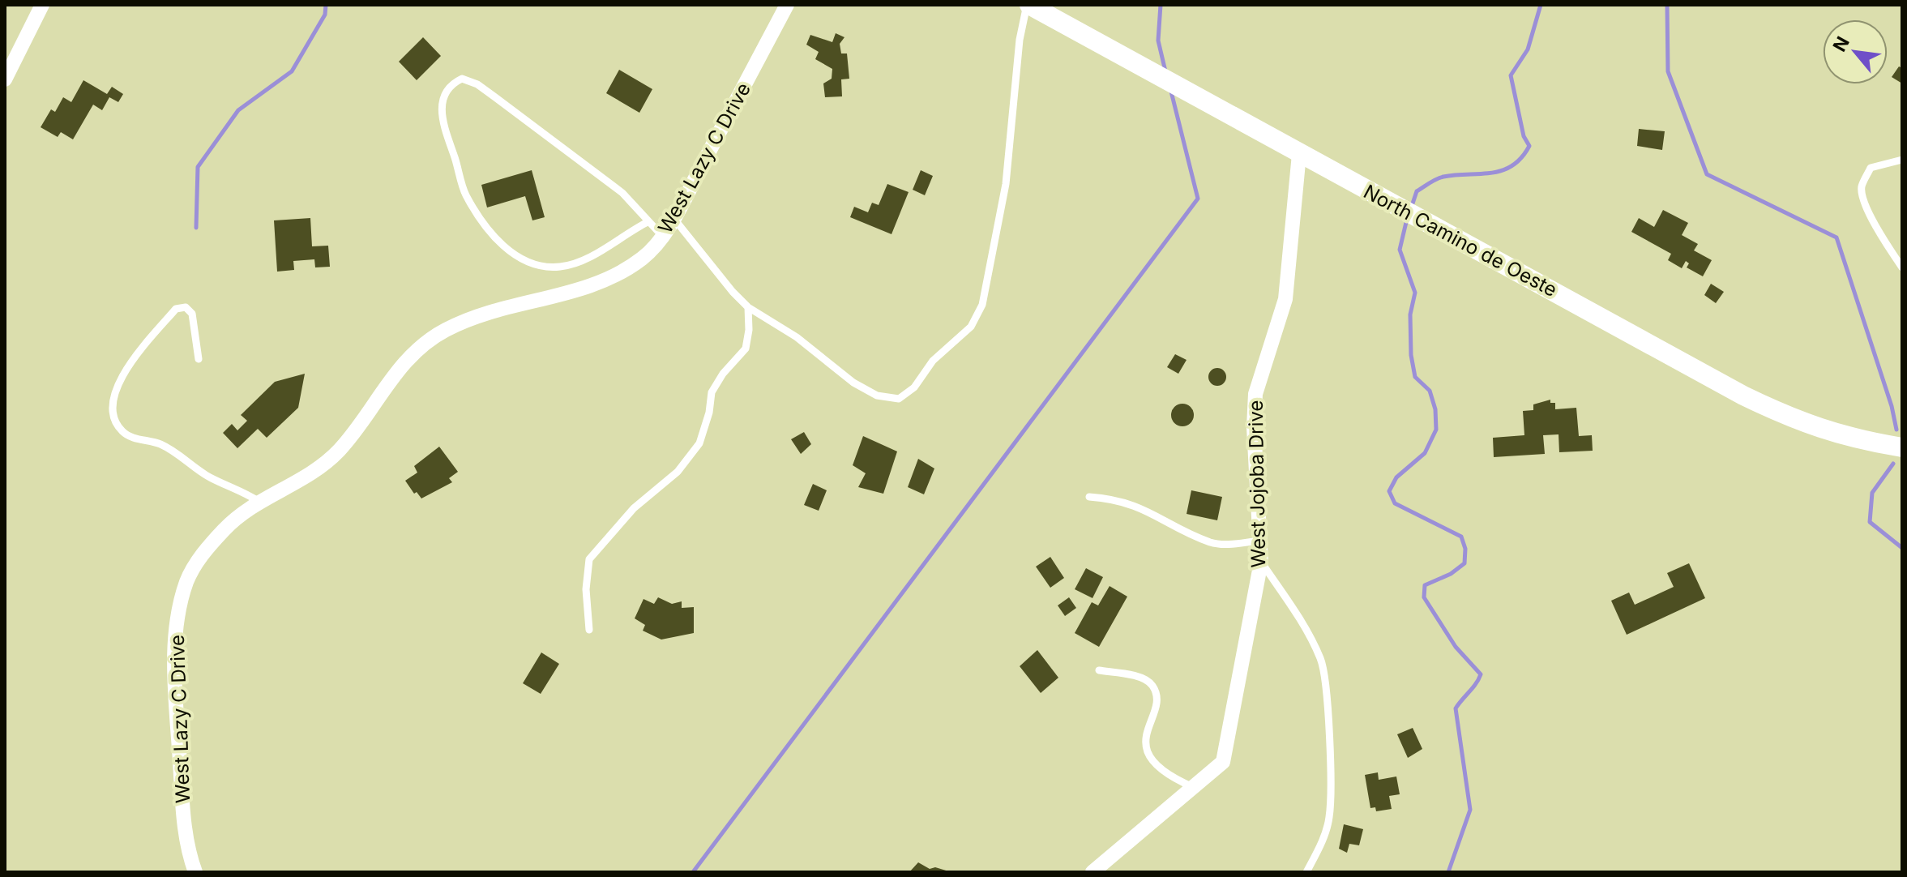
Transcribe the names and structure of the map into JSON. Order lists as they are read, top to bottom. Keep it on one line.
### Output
{"streets":{"street":["West Lazy C Drive","North Camino de Oeste","West Jojoba Drive"]},"crossings":[["North Camino de Oeste","West Jojoba Drive"]],"north":"top left"}
